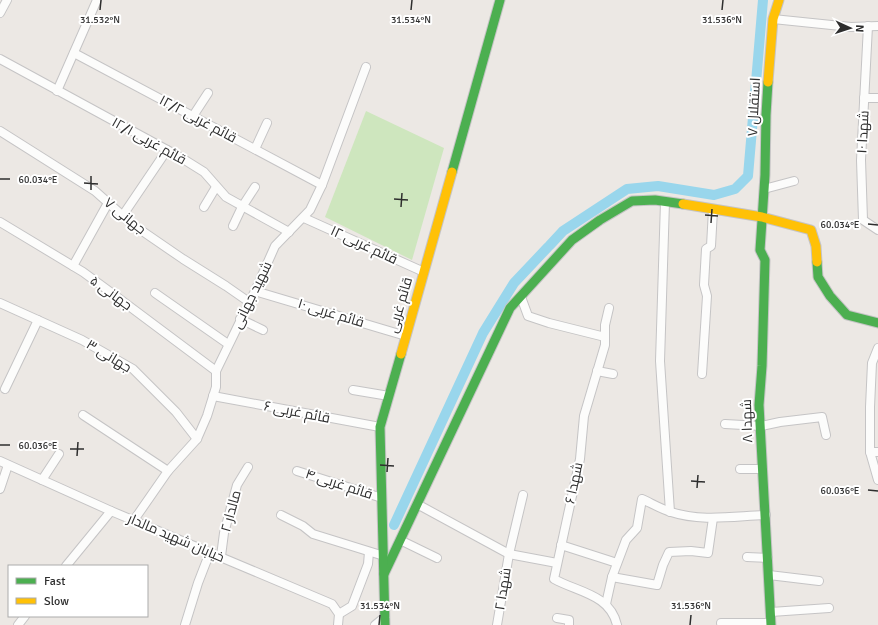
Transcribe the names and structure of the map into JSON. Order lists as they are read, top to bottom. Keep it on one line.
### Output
{"streets":{"street":["استقلال ۷","قائم غربی ۱۲/۲","شهدا ۱۰","قائم غربی ۱۲/۱","جهانی ۷","قائم غربی ۱۲","جهانی ۵","شهید جهانی","قائم غربی","قائم غربی ۱۰","جهانی ۳","قائم غربی ۶","شهدا ۸","شهدا ۶","قائم غربی ۴","مالدار ۲","خیابان شهید مالدار","شهدا ۲"]},"crossings":[["استقلال ۷","شهدا ۸"],["قائم غربی ۱۲/۲","شهید جهانی"],["قائم غربی ۱۲/۱","شهید جهانی"],["جهانی ۷","شهید جهانی"],["قائم غربی ۱۲","شهید جهانی"],["قائم غربی ۱۲","قائم غربی"],["جهانی ۵","شهید جهانی"],["شهید جهانی","قائم غربی ۱۰"],["شهید جهانی","جهانی ۳"],["شهید جهانی","قائم غربی ۶"],["شهید جهانی","خیابان شهید مالدار"],["قائم غربی","قائم غربی ۱۰"],["قائم غربی","قائم غربی ۶"],["قائم غربی","قائم غربی ۴"],["مالدار ۲","خیابان شهید مالدار"]],"legend":["Fast","Slow"],"north":"right","coordinates":["31.532°N","31.534°N","31.536°N","60.034°E","60.036°E"]}
